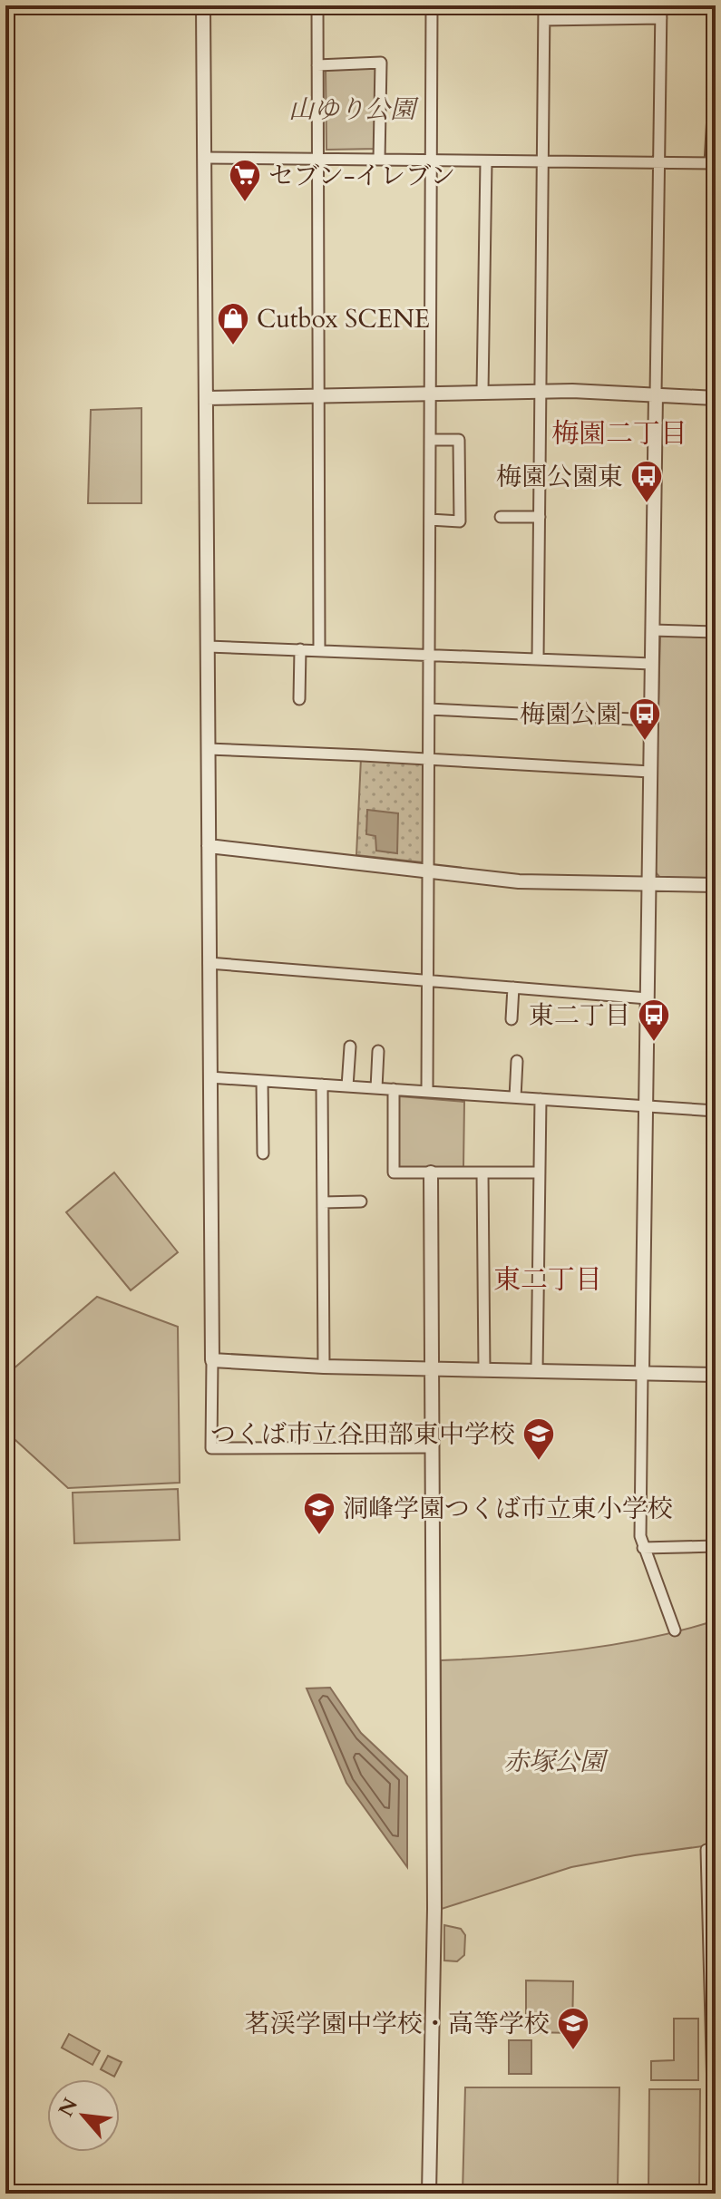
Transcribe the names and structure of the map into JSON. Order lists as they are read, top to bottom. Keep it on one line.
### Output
{"districts":["梅園二丁目","東二丁目"],"parks":["山ゆり公園","赤塚公園"],"places":{"supermarket":["セブン-イレブン"],"shop":["Cutbox SCENE"],"bus stop":["梅園公園東","梅園公園","東二丁目"],"school or university":["つくば市立谷田部東中学校","洞峰学園つくば市立東小学校","茗渓学園中学校・高等学校"]},"north":"top left"}
